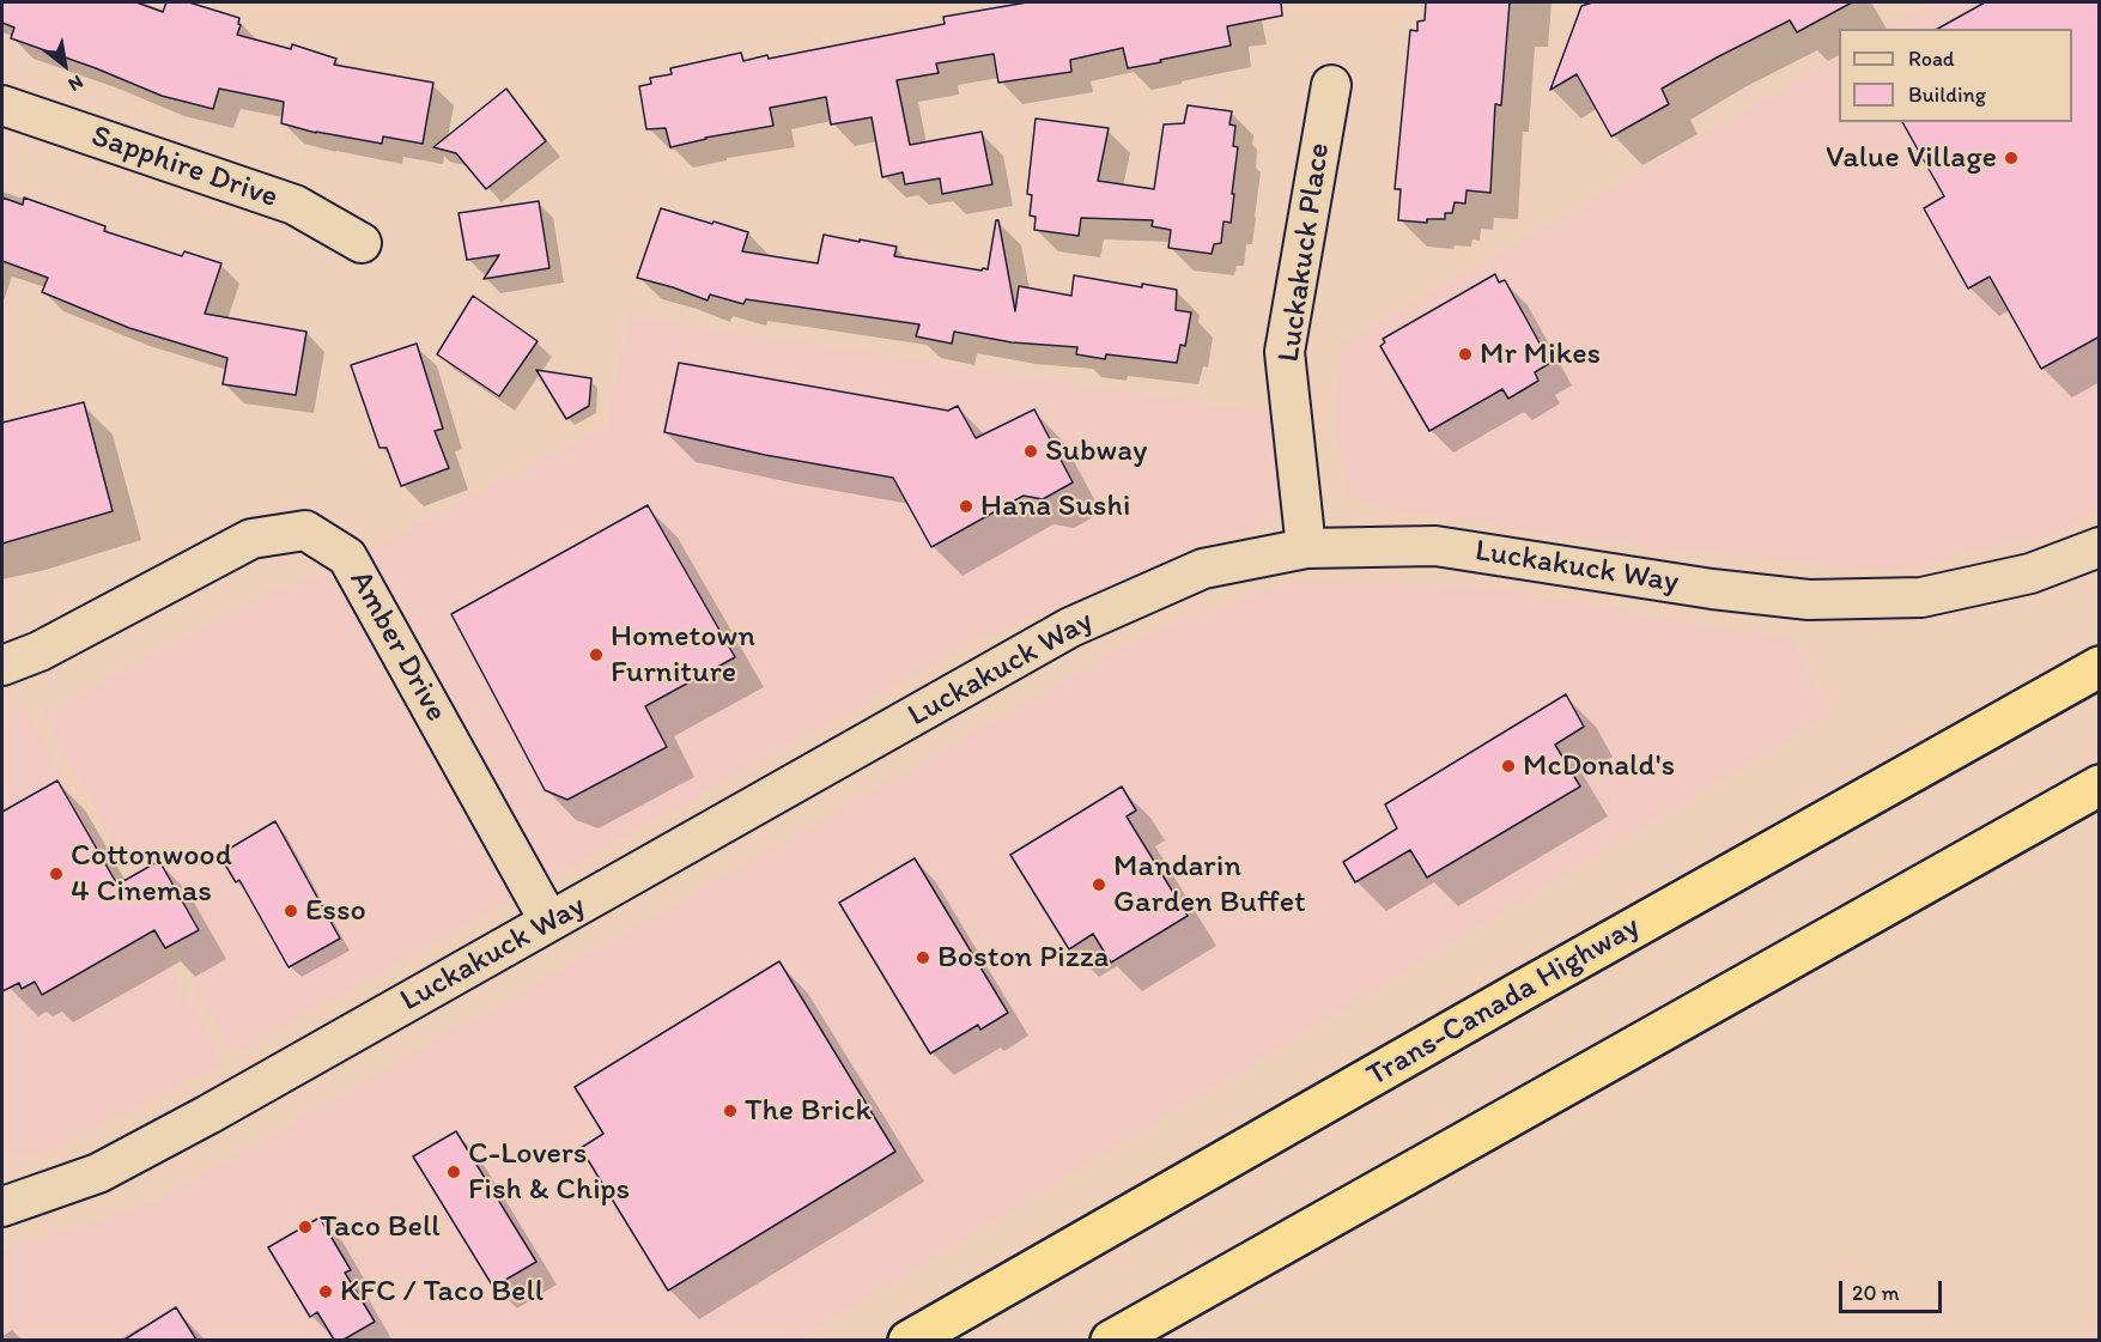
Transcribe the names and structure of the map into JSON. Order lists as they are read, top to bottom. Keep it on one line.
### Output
{"streets":{"highway":["Trans-Canada Highway"],"street":["Sapphire Drive","Luckakuck Place","Luckakuck Way","Amber Drive"]},"crossings":[["Luckakuck Place","Luckakuck Way"],["Luckakuck Way","Amber Drive"]],"places":["Value Village","Mr Mikes","Subway","Hana Sushi","Hometown Furniture","McDonald's","Cottonwood 4 Cinemas","Mandarin Garden Buffet","Esso","Boston Pizza","The Brick","C-Lovers Fish & Chips","Taco Bell","KFC / Taco Bell"],"legend":["Road","Building"],"scale_bar":"20 m","north":"bottom right"}
